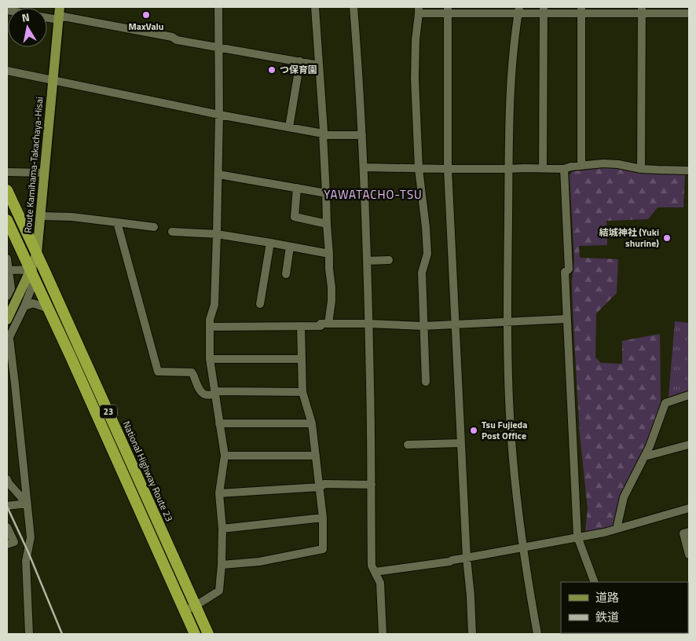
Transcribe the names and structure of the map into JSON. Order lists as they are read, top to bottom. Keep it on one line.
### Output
{"streets":{"highway":["23","National Highway Route 23"],"main road":["Route Kamihama-Takachaya-Hisai"]},"crossings":[["Route Kamihama-Takachaya-Hisai","23"],["Route Kamihama-Takachaya-Hisai","National Highway Route 23"]],"districts":["YAWATACHO-TSU"],"places":["MaxValu","つ保育園","結城神社 (Yuki shurine)","Tsu Fujieda Post Office"],"legend":["道路","鉄道"],"north":"top"}
